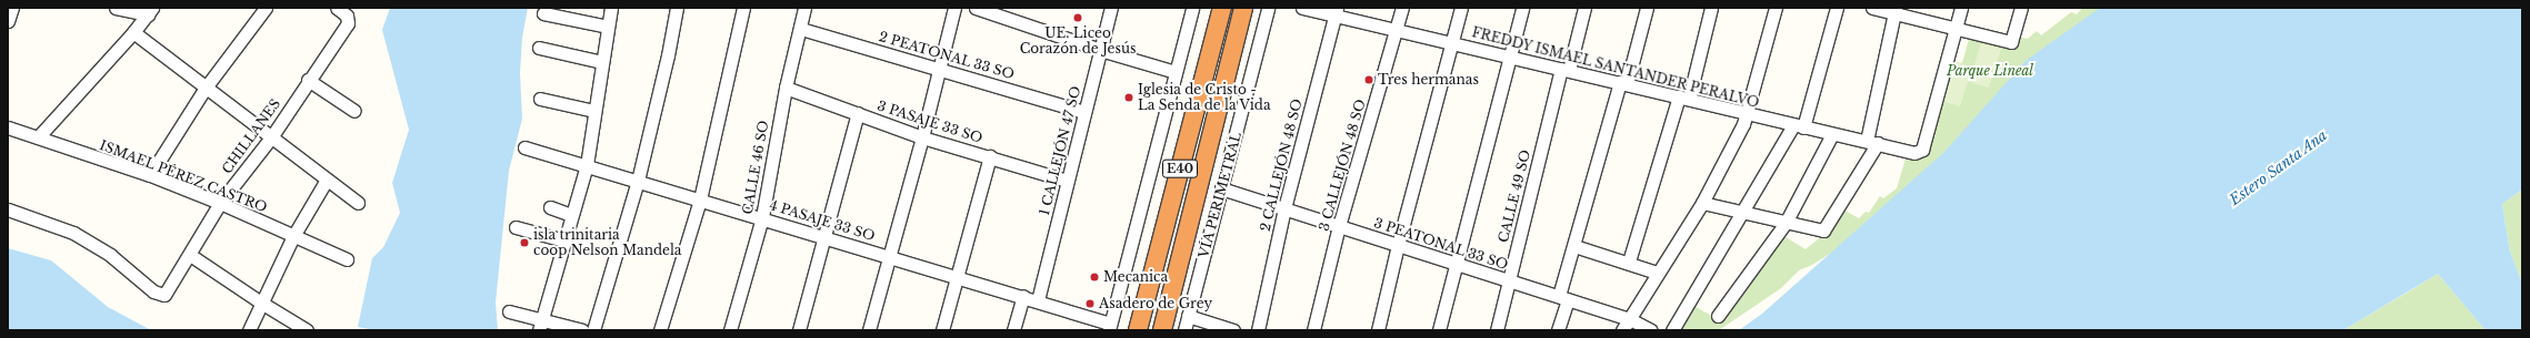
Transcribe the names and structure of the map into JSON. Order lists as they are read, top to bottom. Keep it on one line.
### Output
{"streets":{"highway":["E40","VÍA PERIMETRAL"],"street":["2 PEATONAL 33 SO","FREDDY ISMAEL SANTANDER PERALVO","3 PASAJE 33 SO","CHILLANES","1 CALLEJÓN 47 SO","2 CALLEJÓN 48 SO","3 CALLEJÓN 48 SO","CALLE 46 SO","ISMAEL PÉREZ CASTRO","CALLE 49 SO","4 PASAJE 33 SO","3 PEATONAL 33 SO"]},"crossings":[["2 PEATONAL 33 SO","1 CALLEJÓN 47 SO"],["2 PEATONAL 33 SO","CALLE 46 SO"],["FREDDY ISMAEL SANTANDER PERALVO","2 CALLEJÓN 48 SO"],["FREDDY ISMAEL SANTANDER PERALVO","3 CALLEJÓN 48 SO"],["FREDDY ISMAEL SANTANDER PERALVO","CALLE 49 SO"],["3 PASAJE 33 SO","1 CALLEJÓN 47 SO"],["3 PASAJE 33 SO","CALLE 46 SO"],["CHILLANES","ISMAEL PÉREZ CASTRO"],["1 CALLEJÓN 47 SO","4 PASAJE 33 SO"],["2 CALLEJÓN 48 SO","3 PEATONAL 33 SO"],["3 CALLEJÓN 48 SO","3 PEATONAL 33 SO"],["CALLE 46 SO","4 PASAJE 33 SO"],["E40","4 PASAJE 33 SO"],["VÍA PERIMETRAL","3 PEATONAL 33 SO"],["CALLE 49 SO","3 PEATONAL 33 SO"]],"water":["Estero Santa Ana"],"parks":["Parque Lineal"],"places":["UE. Liceo Corazón de Jesús","Tres hermanas","Iglesia de Cristo - La Senda de la Vida","isla trinitaria coop Nelson Mandela","Mecanica","Asadero de Grey"]}
